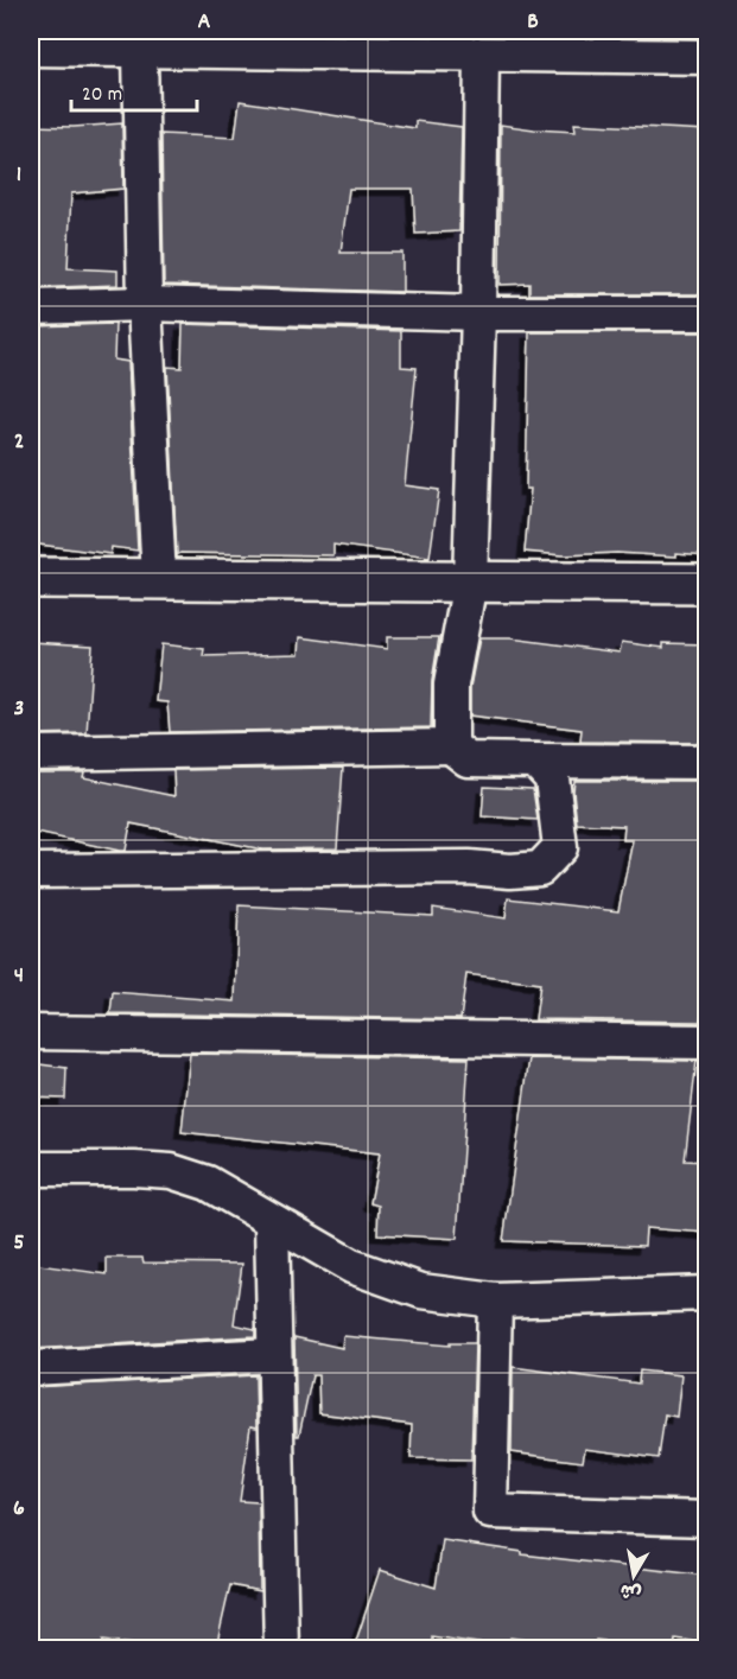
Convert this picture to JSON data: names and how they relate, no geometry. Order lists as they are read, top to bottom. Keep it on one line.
{"scale_bar":"20 m","north":"bottom","grid":{"columns":["A","B"],"rows":["1","2","3","4","5","6"]}}
